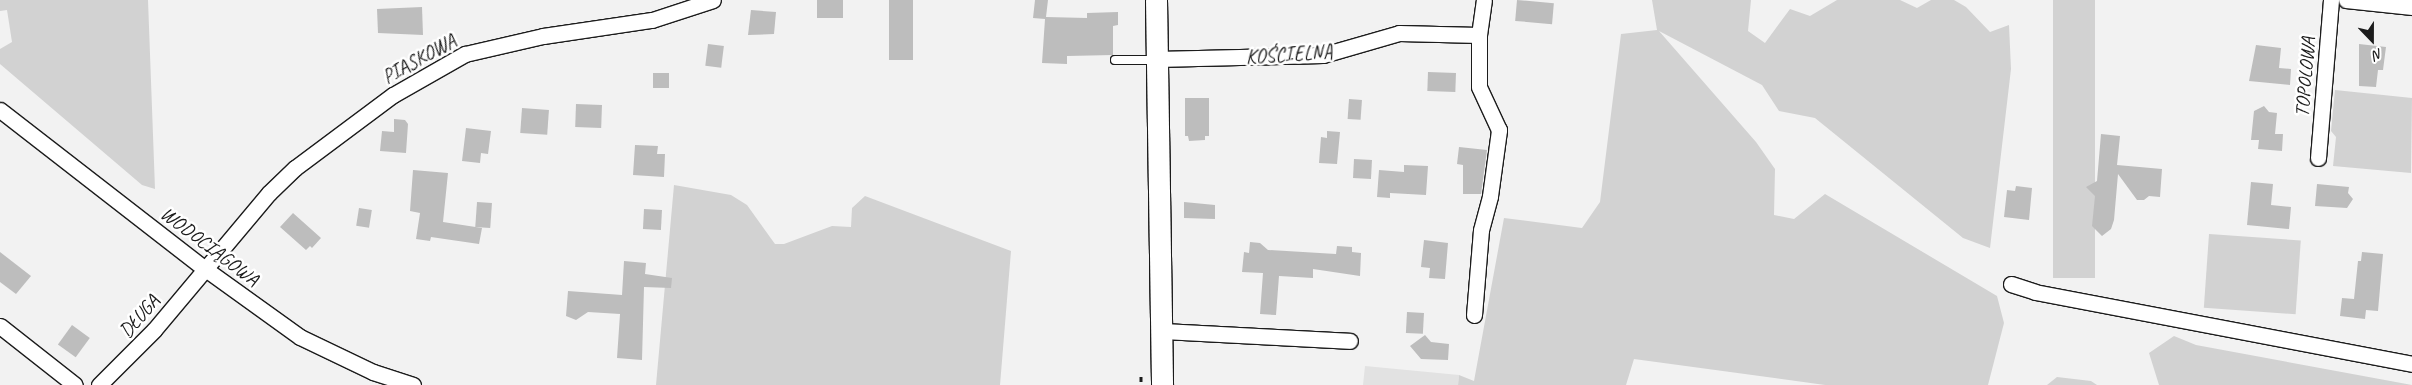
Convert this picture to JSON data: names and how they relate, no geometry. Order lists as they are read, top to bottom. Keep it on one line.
{"streets":{"street":["KOŚCIELNA","PIASKOWA","TOPOLOWA","WODOCIĄGOWA","DŁUGA"]},"crossings":[["PIASKOWA","WODOCIĄGOWA"],["PIASKOWA","DŁUGA"],["WODOCIĄGOWA","DŁUGA"]],"north":"bottom"}
